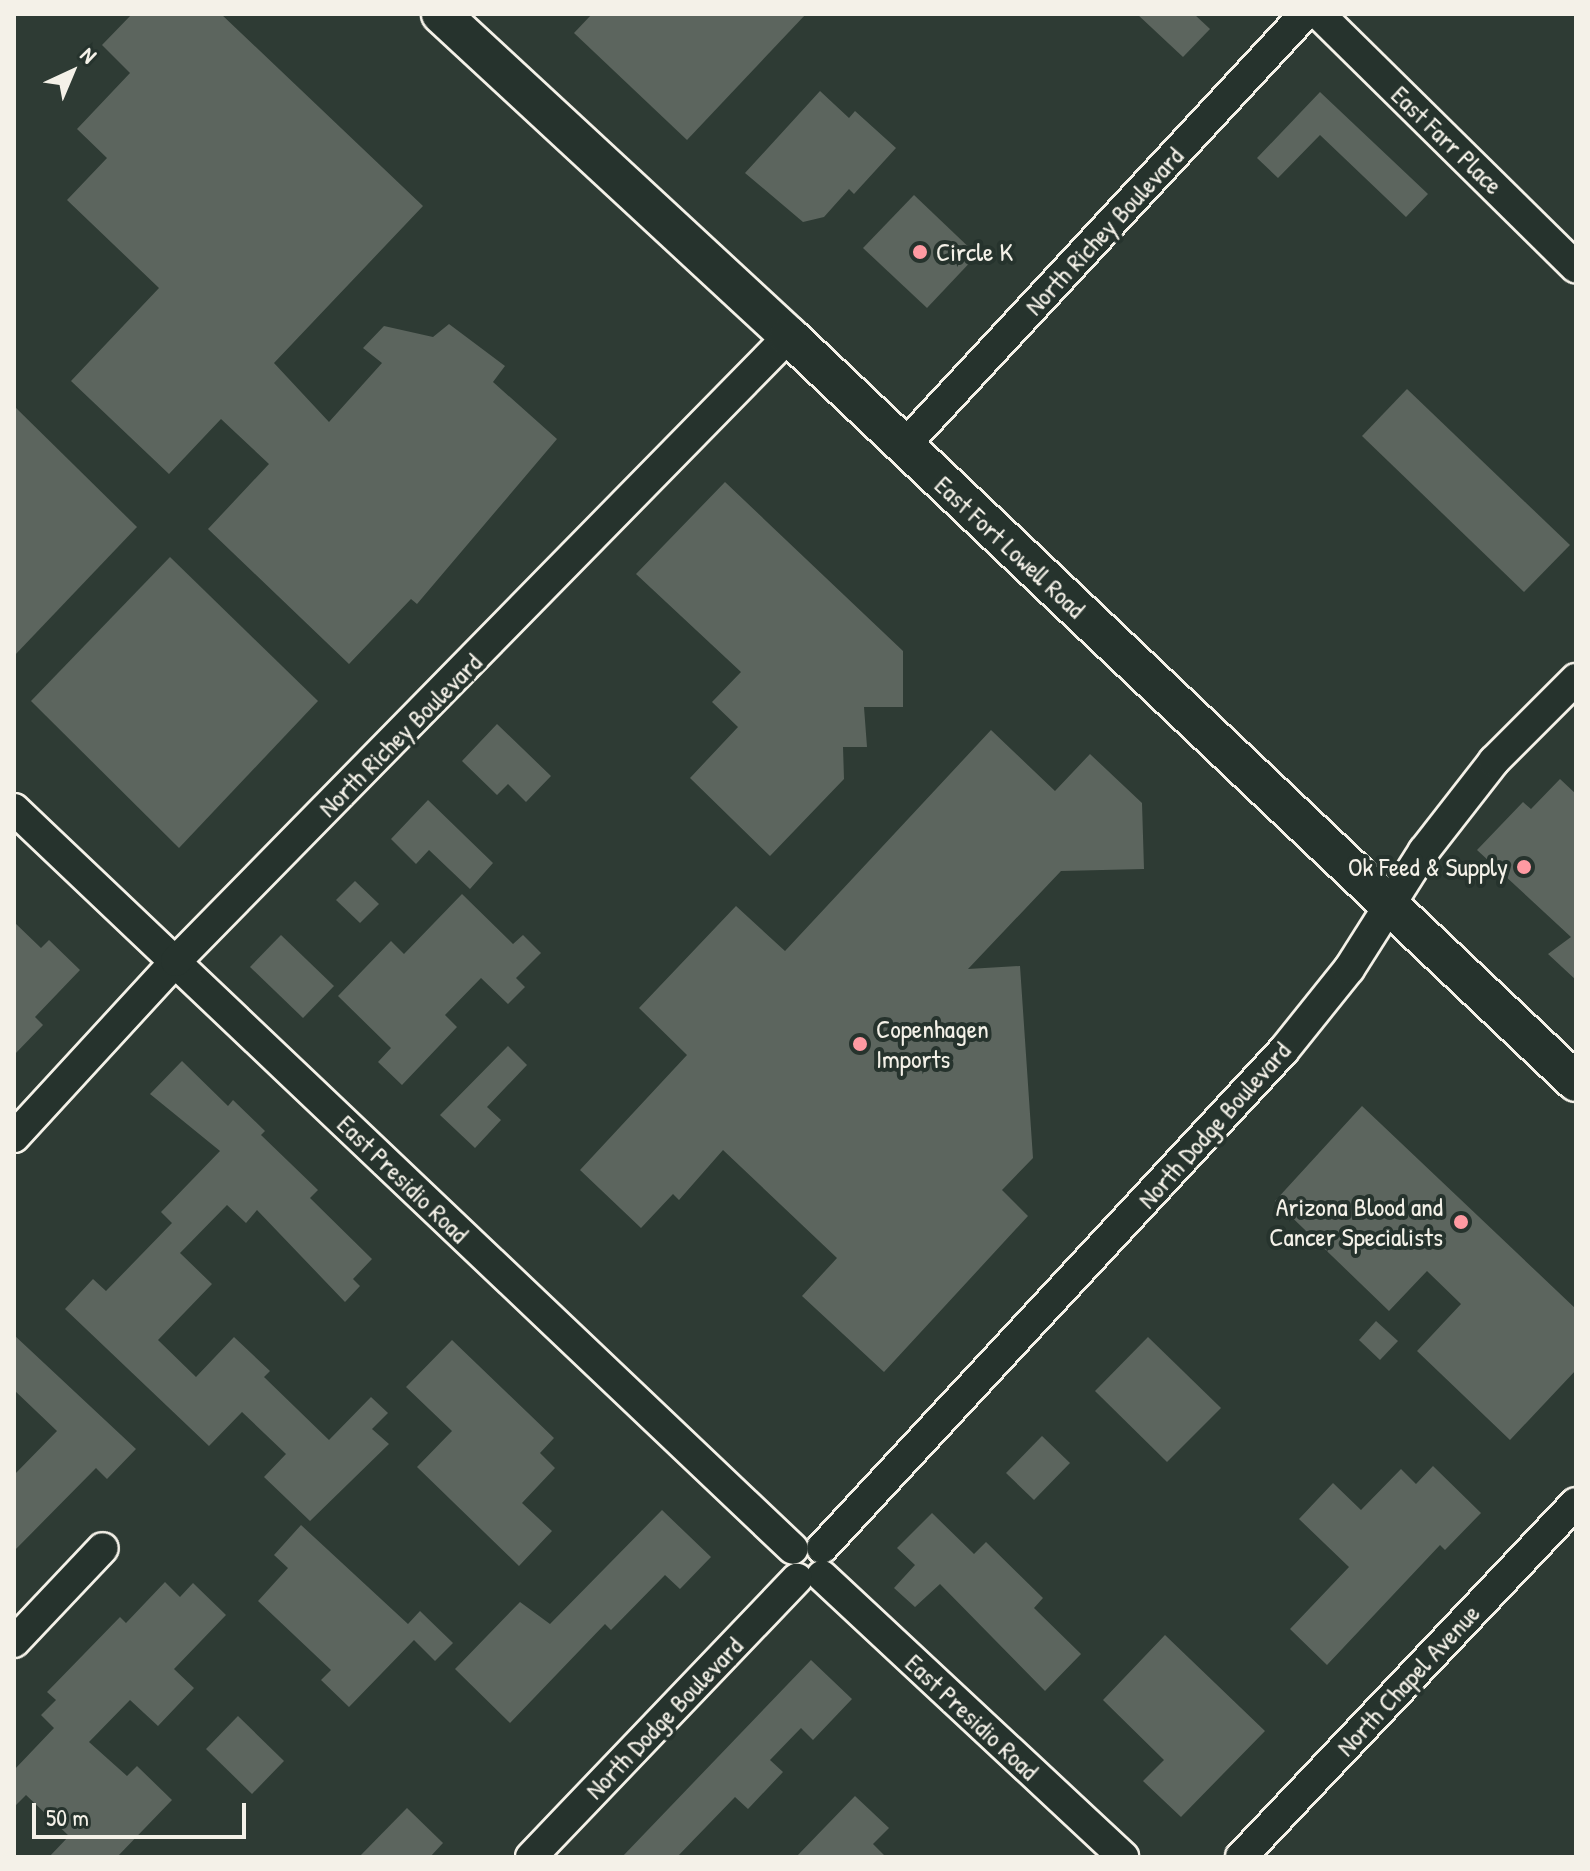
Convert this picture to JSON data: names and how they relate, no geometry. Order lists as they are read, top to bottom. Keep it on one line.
{"streets":{"main road":["East Fort Lowell Road"],"street":["East Farr Place","North Richey Boulevard","North Dodge Boulevard","East Presidio Road","North Chapel Avenue"]},"crossings":[["North Richey Boulevard","East Fort Lowell Road"],["North Richey Boulevard","East Presidio Road"],["East Fort Lowell Road","North Dodge Boulevard"],["North Dodge Boulevard","East Presidio Road"]],"places":["Circle K","Ok Feed & Supply","Copenhagen Imports","Arizona Blood and Cancer Specialists"],"scale_bar":"50 m","north":"top right"}
